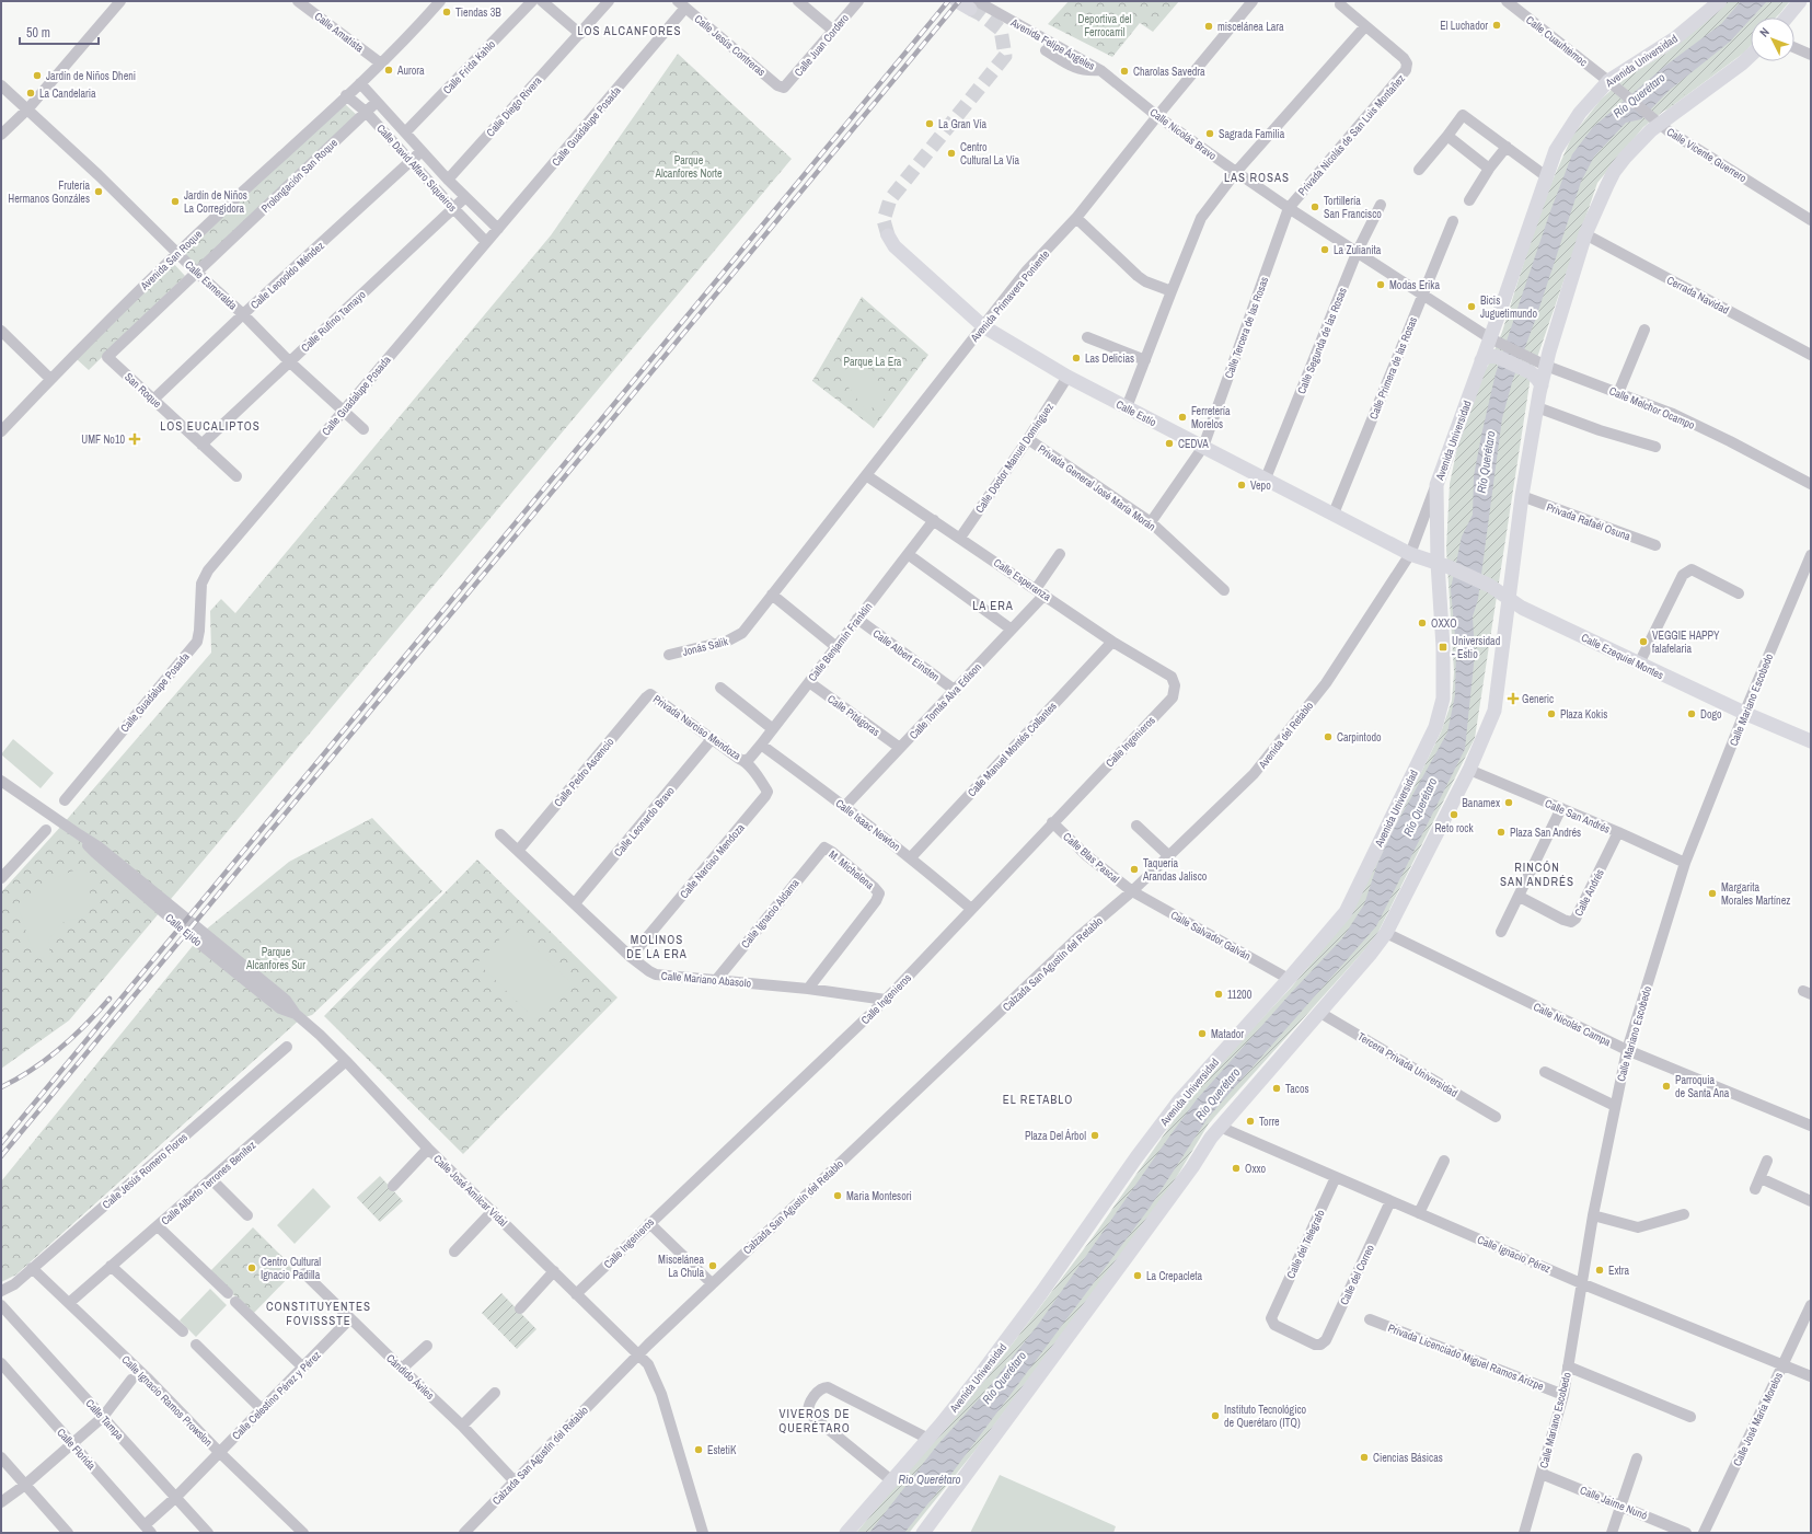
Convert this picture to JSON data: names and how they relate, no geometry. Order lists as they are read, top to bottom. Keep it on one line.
{"streets":{"main road":["Avenida Felipe Ángeles","Avenida Universidad","Calle Estío","Calle Ezequiel Montes"],"street":["Calle Amatista","Calle Cuauhtémoc","Calle Jesús Contreras","Calle Juan Cordero","Calle Frida Kahlo","Calle Diego Rivera","Calle Guadalupe Posada","Calle Nicolás Bravo","Privada Nicolás de San Luis Montañez","Calle Vicente Guerrero","Calle David Alfaro Siqueiros","Prolongación San Roque","Avenida San Roque","Calle Leopoldo Méndez","Calle Esmeralda","Cerrada Navidad","Avenida Primavera Poniente","Calle Rufino Tamayo","Calle Tercera de las Rosas","Calle Segunda de las Rosas","Calle Primera de las Rosas","San Roque","Calle Melchor Ocampo","Calle Doctor Manuel Domínguez","Privada General José María Morán","Privada Rafaél Osuna","Calle Esperanza","Calle Benjamín Franklin","Jonás Salik","Calle Albert Einsten","Calle Mariano Escobedo","Calle Tomás Alva Edison","Calle Pitágoras","Privada Narciso Mendoza","Avenida del Retablo","Calle Ingenieros","Calle Manuel Montés Collantes","Calle Pedro Ascencio","Calle San Andrés","Calle Leonardo Bravo","Calle Isaac Newton","Calle Blas Pascal","Calle Narciso Mendoza","M. Michelena","Calle Andrés","Calle Ignacio Aldama","Calle Ejido","Calle Salvador Galván","Calzada San Agustín del Retablo","Calle Mariano Abasolo","Calle Nicolás Campa","Tercera Privada Universidad","Calle Jesús Romero Flores","Calle Alberto Terrones Benítez","Calle José Amilcar Vidal","Calle del Telegrafo","Calle Ignacio Pérez","Calle del Correo","Privada Licenciado Miguel Ramos Arizpe","Cándido Áviles","Calle Celestino Pérez y Pérez","Calle Ignacio Ramos Prowslon","Calle Tampa","Calle José María Morelos","Calle Florida","Calle Jaime Nunó"]},"crossings":[["Calle Amatista","Avenida San Roque"],["Calle Cuauhtémoc","Avenida Universidad"],["Calle Cuauhtémoc","Calle Vicente Guerrero"],["Avenida Felipe Ángeles","Calle Nicolás Bravo"],["Calle Jesús Contreras","Calle Juan Cordero"],["Calle Jesús Contreras","Calle Guadalupe Posada"],["Avenida Universidad","Calle Nicolás Bravo"],["Avenida Universidad","Calle Vicente Guerrero"],["Avenida Universidad","Calle Ezequiel Montes"],["Avenida Universidad","Avenida del Retablo"],["Avenida Universidad","Calle Salvador Galván"],["Calle Frida Kahlo","Calle David Alfaro Siqueiros"],["Calle Diego Rivera","Calle David Alfaro Siqueiros"],["Calle Guadalupe Posada","Calle David Alfaro Siqueiros"],["Calle Guadalupe Posada","Calle Esmeralda"],["Calle Nicolás Bravo","Privada Nicolás de San Luis Montañez"],["Calle Nicolás Bravo","Avenida Primavera Poniente"],["Calle Nicolás Bravo","Calle Tercera de las Rosas"],["Calle Nicolás Bravo","Calle Segunda de las Rosas"],["Calle Nicolás Bravo","Calle Primera de las Rosas"],["Privada Nicolás de San Luis Montañez","Calle Tercera de las Rosas"],["Calle David Alfaro Siqueiros","Prolongación San Roque"],["Calle David Alfaro Siqueiros","Avenida San Roque"],["Calle David Alfaro Siqueiros","Calle Leopoldo Méndez"],["Calle David Alfaro Siqueiros","Calle Rufino Tamayo"],["Prolongación San Roque","Calle Esmeralda"],["Prolongación San Roque","San Roque"],["Avenida San Roque","Calle Esmeralda"],["Calle Leopoldo Méndez","Calle Esmeralda"],["Calle Leopoldo Méndez","San Roque"],["Calle Esmeralda","Calle Rufino Tamayo"],["Avenida Primavera Poniente","Calle Estío"],["Avenida Primavera Poniente","Calle Esperanza"],["Avenida Primavera Poniente","Jonás Salik"],["Calle Rufino Tamayo","San Roque"],["Calle Tercera de las Rosas","Calle Estío"],["Calle Tercera de las Rosas","Privada General José María Morán"],["Calle Segunda de las Rosas","Calle Estío"],["Calle Primera de las Rosas","Calle Estío"],["Calle Estío","Calle Doctor Manuel Domínguez"],["Calle Estío","Avenida del Retablo"],["Calle Doctor Manuel Domínguez","Privada General José María Morán"],["Calle Doctor Manuel Domínguez","Calle Esperanza"],["Calle Esperanza","Calle Benjamín Franklin"],["Calle Esperanza","Calle Tomás Alva Edison"],["Calle Esperanza","Calle Ingenieros"],["Calle Esperanza","Calle Manuel Montés Collantes"],["Calle Benjamín Franklin","Calle Albert Einsten"],["Calle Benjamín Franklin","Calle Pitágoras"],["Calle Benjamín Franklin","Privada Narciso Mendoza"],["Calle Benjamín Franklin","Calle Isaac Newton"],["Calle Benjamín Franklin","Calle Narciso Mendoza"],["Calle Albert Einsten","Calle Tomás Alva Edison"],["Calle Ezequiel Montes","Calle Mariano Escobedo"],["Calle Mariano Escobedo","Calle San Andrés"],["Calle Mariano Escobedo","Calle Nicolás Campa"],["Calle Mariano Escobedo","Calle Ignacio Pérez"],["Calle Mariano Escobedo","Privada Licenciado Miguel Ramos Arizpe"],["Calle Mariano Escobedo","Calle Jaime Nunó"],["Calle Tomás Alva Edison","Calle Pitágoras"],["Calle Tomás Alva Edison","Calle Isaac Newton"],["Privada Narciso Mendoza","Calle Pedro Ascencio"],["Privada Narciso Mendoza","Calle Leonardo Bravo"],["Privada Narciso Mendoza","Calle Narciso Mendoza"],["Avenida del Retablo","Calle Blas Pascal"],["Avenida del Retablo","Calle Salvador Galván"],["Avenida del Retablo","Calzada San Agustín del Retablo"],["Calle Ingenieros","Calle Isaac Newton"],["Calle Ingenieros","Calle Blas Pascal"],["Calle Ingenieros","Calle Mariano Abasolo"],["Calle Ingenieros","Calle José Amilcar Vidal"],["Calle Manuel Montés Collantes","Calle Isaac Newton"],["Calle Pedro Ascencio","Calle Mariano Abasolo"],["Calle San Andrés","Calle Andrés"],["Calle Leonardo Bravo","Calle Mariano Abasolo"],["Calle Blas Pascal","Calle Salvador Galván"],["Calle Blas Pascal","Calzada San Agustín del Retablo"],["Calle Narciso Mendoza","Calle Mariano Abasolo"],["M. Michelena","Calle Ignacio Aldama"],["M. Michelena","Calle Mariano Abasolo"],["Calle Ignacio Aldama","Calle Mariano Abasolo"],["Calle Ejido","Calle José Amilcar Vidal"],["Calle Salvador Galván","Calzada San Agustín del Retablo"],["Calzada San Agustín del Retablo","Calle José Amilcar Vidal"],["Calzada San Agustín del Retablo","Cándido Áviles"],["Calle Jesús Romero Flores","Calle Ignacio Ramos Prowslon"],["Calle Alberto Terrones Benítez","Calle José Amilcar Vidal"],["Calle Alberto Terrones Benítez","Calle Ignacio Ramos Prowslon"],["Calle del Telegrafo","Calle Ignacio Pérez"],["Calle del Telegrafo","Calle del Correo"],["Calle Ignacio Pérez","Calle del Correo"],["Calle Ignacio Pérez","Calle José María Morelos"],["Cándido Áviles","Calle Celestino Pérez y Pérez"],["Calle Celestino Pérez y Pérez","Calle Ignacio Ramos Prowslon"],["Calle Celestino Pérez y Pérez","Calle Tampa"],["Calle Celestino Pérez y Pérez","Calle Florida"]],"districts":["LOS ALCANFORES","LAS ROSAS","LOS EUCALIPTOS","LA ERA","RINCÓN SAN ANDRÉS","MOLINOS DE LA ERA","EL RETABLO","CONSTITUYENTES FOVISSSTE","VIVEROS DE QUERÉTARO"],"water":["Río Querétaro","Rio Querétaro"],"parks":["Deportiva del Ferrocarril","Parque Alcanfores Norte","Parque La Era","Parque Alcanfores Sur"],"places":{"other":["Tiendas 3B","El Luchador","miscelánea Lara","Aurora","Charolas Savedra","Jardín de Niños Dheni","La Candelaria","La Gran Vía","Sagrada Familia","Centro Cultural La Vía","Frutería Hermanos Gonzáles","Jardín de Niños La Corregidora","Tortillería San Francisco","La Zulianita","Modas Erika","Bicis Juguetimundo","Las Delicias","Ferretería Morelos","CEDVA","Vepo","OXXO","VEGGIE HAPPY falafelaria","Plaza Kokis","Dogo","Carpintodo","Banamex","Reto rock","Plaza San Andrés","Taquería Arandas Jalisco","Margarita Morales Martínez","11200","Matador","Parroquia de Santa Ana","Tacos","Torre","Plaza Del Árbol","Oxxo","Maria Montesori","Miscelánea La Chula","Centro Cultural Ignacio Padilla","Extra","La Crepacleta","Instituto Tecnológico de Querétaro (ITQ)","EstetiK","Ciencias Básicas"],"health":["UMF No10","Generic"],"transit":["Universidad - Estio"]},"scale_bar":"50 m","north":"top left"}
